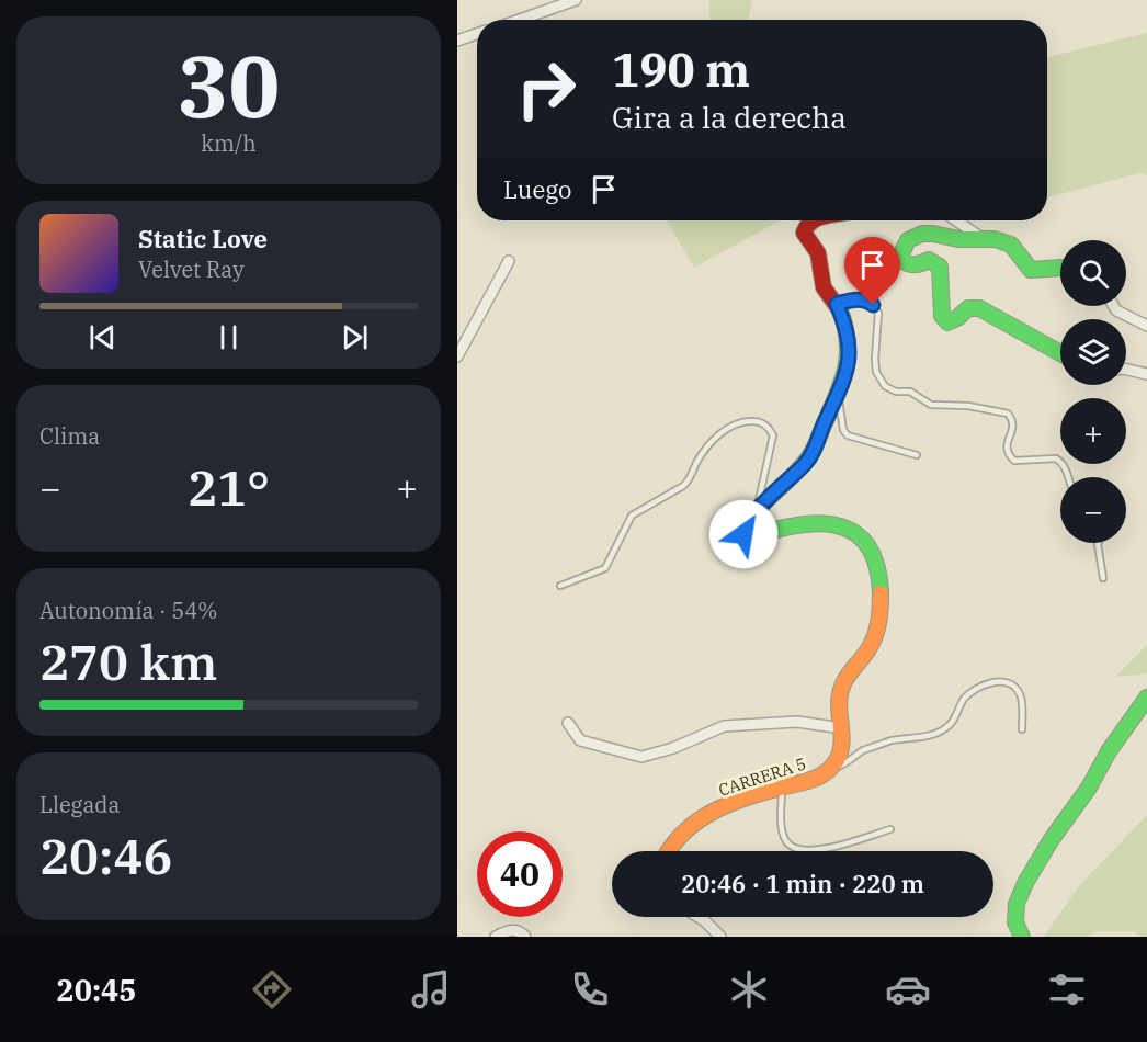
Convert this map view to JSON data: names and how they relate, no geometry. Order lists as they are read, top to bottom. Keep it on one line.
{"streets":{"street":["CARRERA 5"]},"page":{"tile":[["30","km/h"],"Clima",["Autonomía · 54%","270 km"],["Llegada","20:46"]],"turn":["190 m","Gira a la derecha"],"then":"Luego","song":["Static Love","Velvet Ray"],"map_buttons":["+","−"],"heat":["−","21°","+"],"limit":"40","trip":"20:46 · 1 min · 220 m","tabs":"20:45"}}
